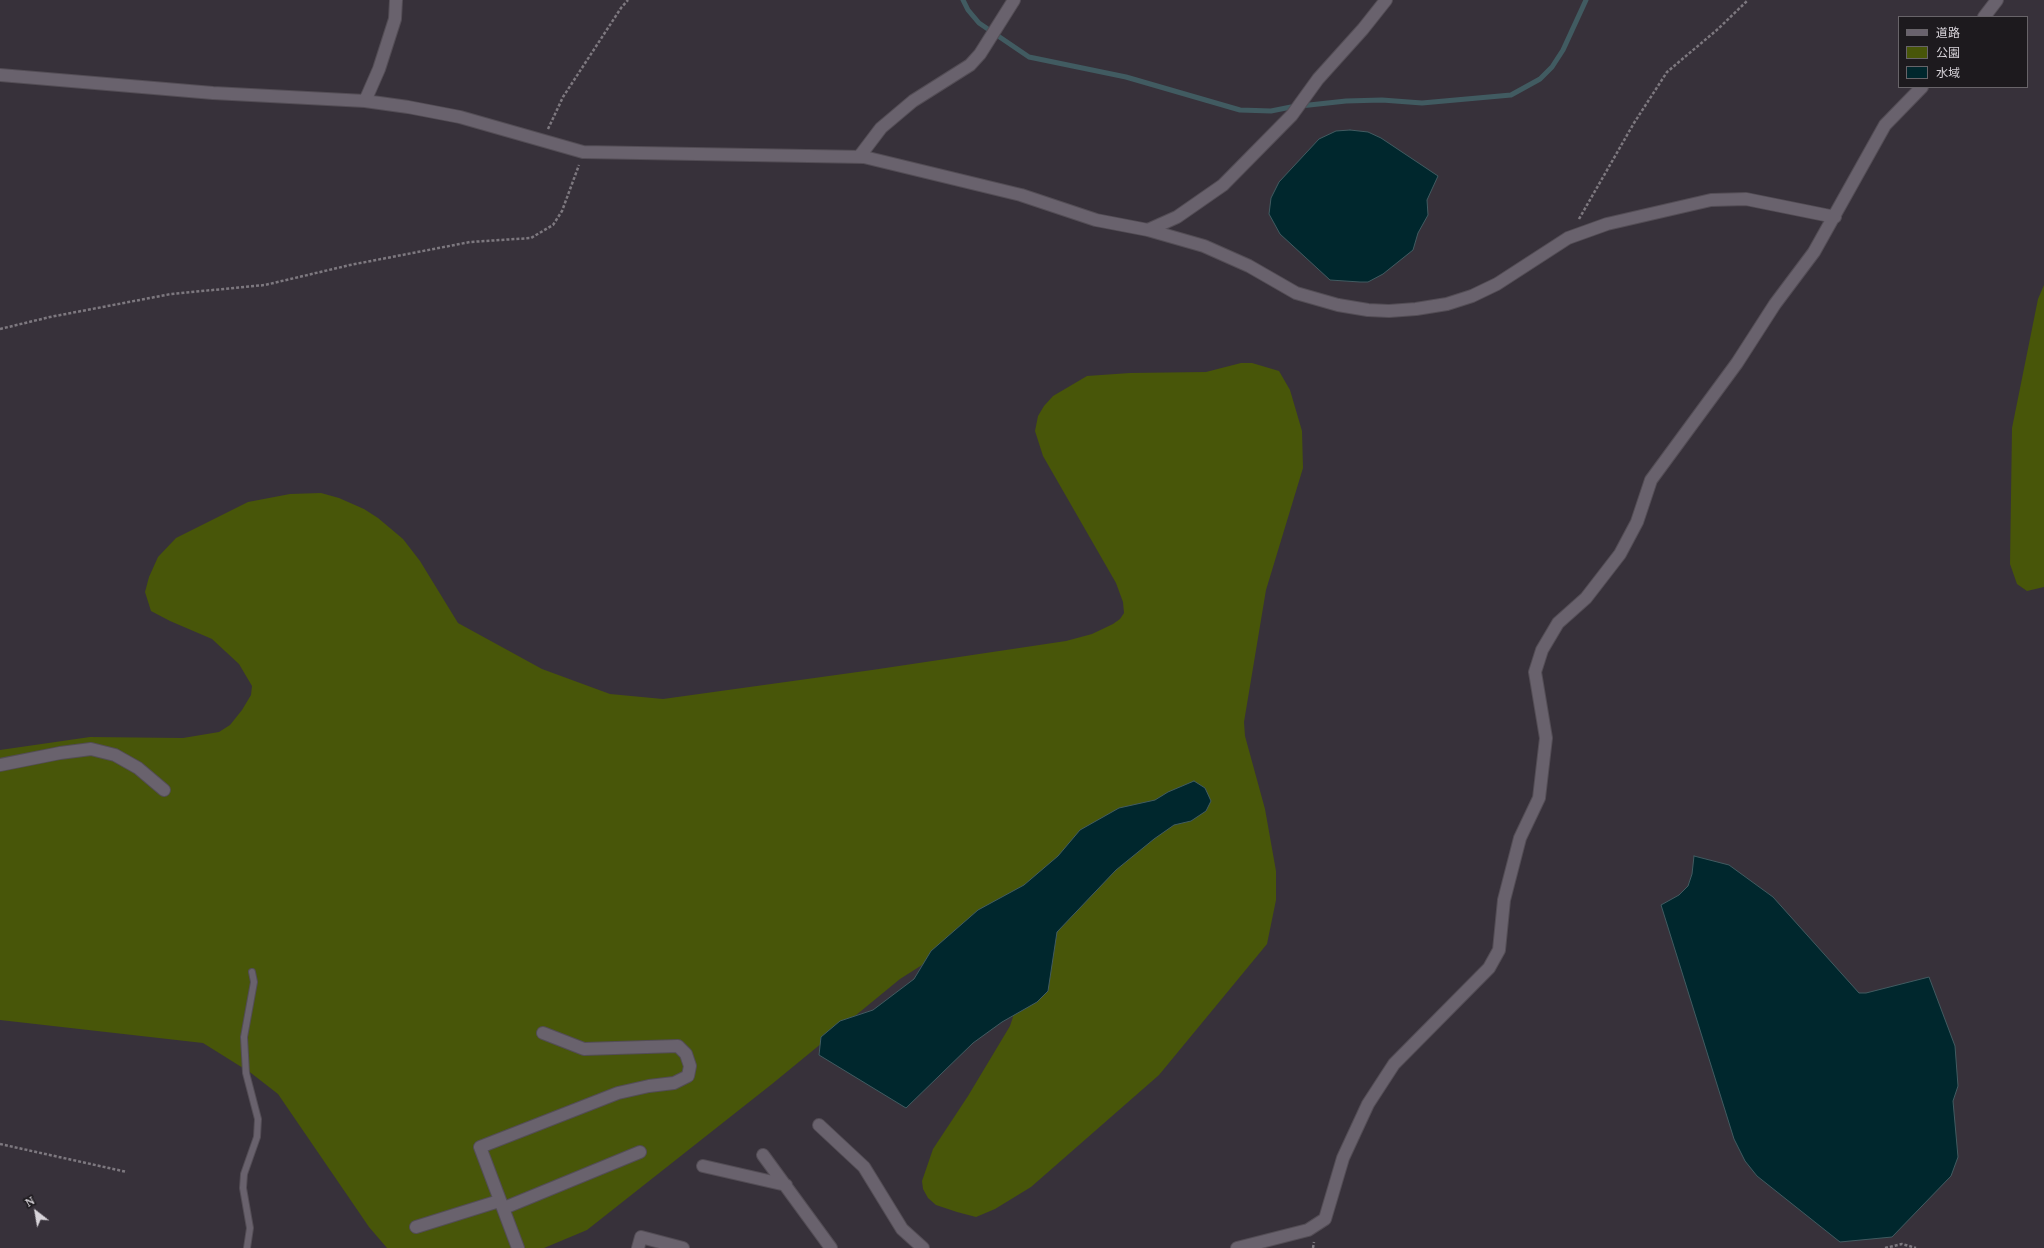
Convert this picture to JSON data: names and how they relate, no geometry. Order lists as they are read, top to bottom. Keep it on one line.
{"legend":["道路","公園","水域"],"north":"top left"}
